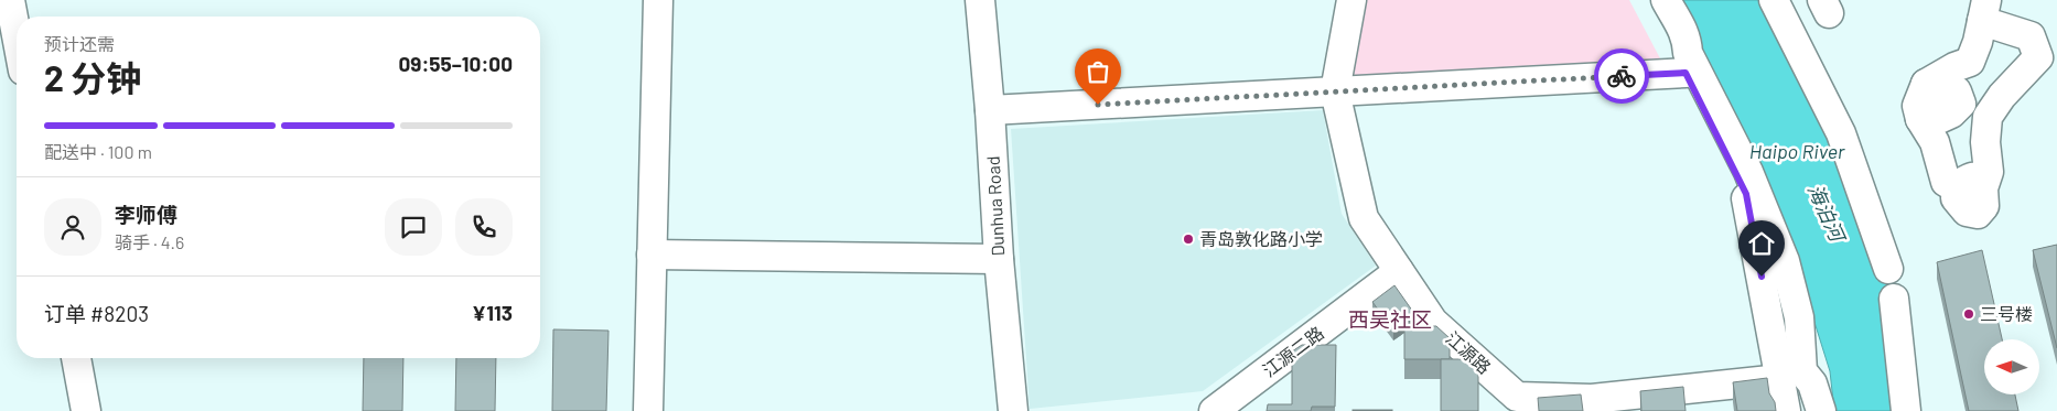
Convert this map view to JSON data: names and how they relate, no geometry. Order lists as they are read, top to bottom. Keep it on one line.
{"streets":{"street":["Dunhua Road","江源二路","江源路"]},"crossings":[["江源二路","江源路"]],"districts":["西吴社区"],"water":["Haipo River","海泊河"],"places":["青岛敦化路小学","三号楼"],"north":"left","page":{"heading":["2 分钟","预计还需","09:55–10:00"],"panel":["李师傅","骑手 · 4.6","订单 #8203","¥113"],"bar":"配送中 · 100 m"}}
